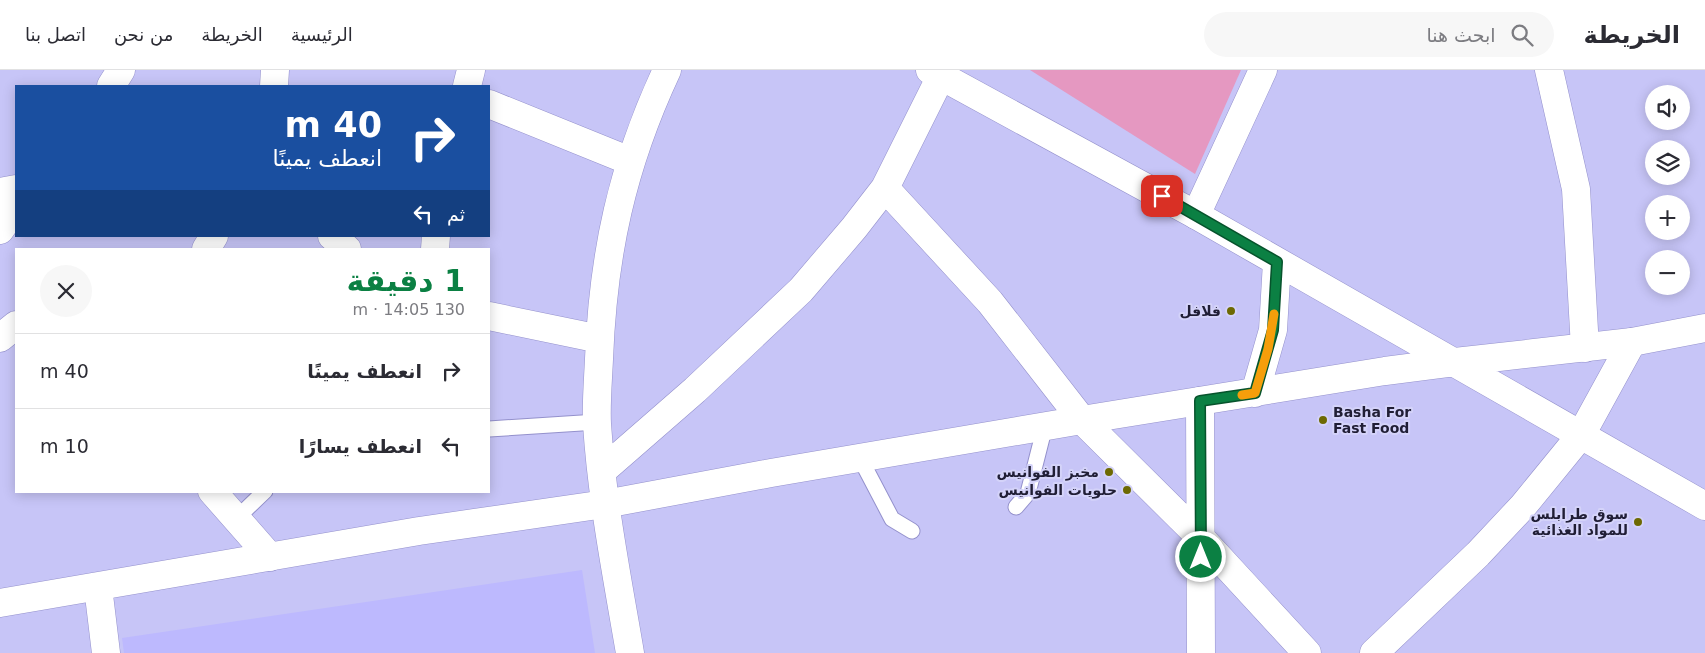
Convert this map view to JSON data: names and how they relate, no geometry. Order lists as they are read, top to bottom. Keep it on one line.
{"places":["فلافل","Basha For Fast Food","مخبز الفوانيس","حلويات الفوانيس","سوق طرابلس للمواد الغذائية"],"page":{"header":"الخريطة","search":"ابحث هنا","nav":["الرئيسية","الخريطة","من نحن","اتصل بنا"],"map_buttons":["+","−"],"turn":["40 m","انعطف يمينًا"],"then":"ثم","heading":["1 دقيقة","130 m · 14:05"],"list":[{"name":"انعطف يمينًا","value":"40 m"},{"name":"انعطف يسارًا","value":"10 m"}]}}
